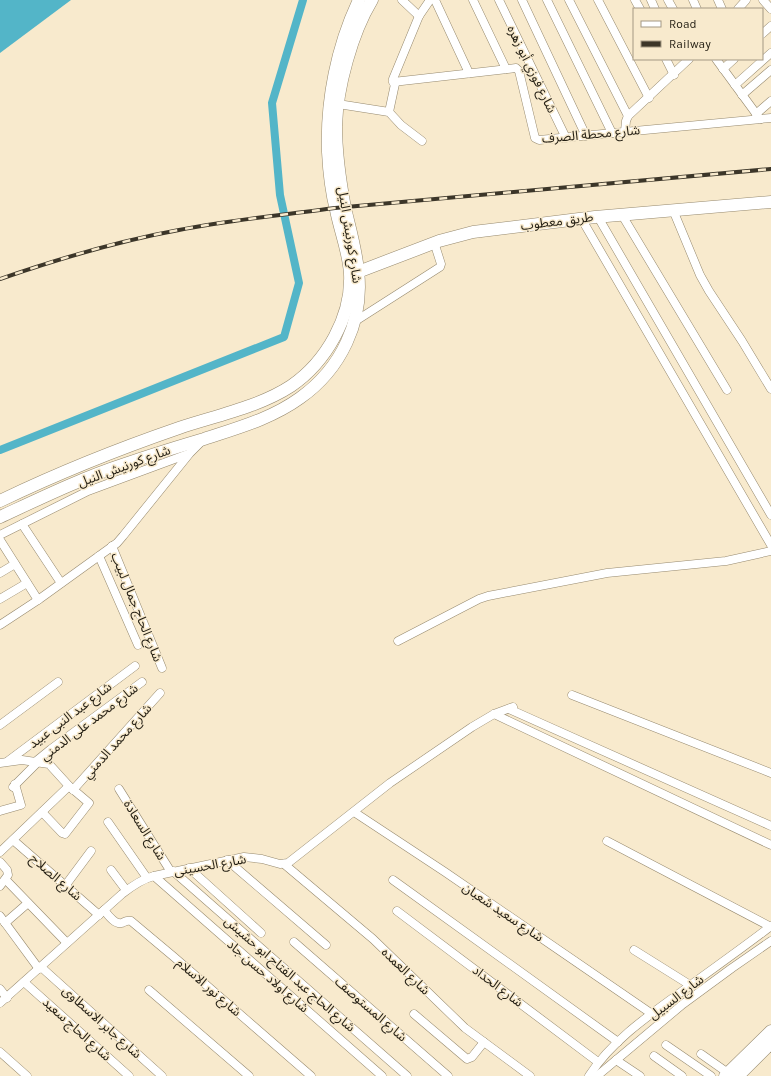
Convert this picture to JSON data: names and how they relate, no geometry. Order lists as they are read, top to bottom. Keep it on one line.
{"streets":{"main road":["طريق معطوب","شارع كورنيش النيل"],"street":["شارع فوزي أبو زهره","شارع محطة الصرف","شارع الحاج جمال لبيب","شارع عبد النبى عبيد","شارع محمد على الدمني","شارع محمد الدمني","شارع السعادة","شارع الحسينى","شارع الصلاح","شارع سعيد شعبان","شارع العمده","شارع الحاج عبد الفتاح ابو حشيش","شارع اولاد حسن جاد","شارع الحداد","شارع نور الاسلام","شارع السبيل","شارع المستوصف","شارع جابر الاسطاوى","شارع الحاج سعيد"]},"crossings":[["شارع فوزي أبو زهره","شارع محطة الصرف"],["طريق معطوب","شارع كورنيش النيل"],["شارع محمد الدمني","شارع الصلاح"],["شارع السعادة","شارع الحسينى"],["شارع السعادة","شارع الحاج عبد الفتاح ابو حشيش"],["شارع الحسينى","شارع الصلاح"],["شارع الحسينى","شارع العمده"],["شارع الحسينى","شارع الحاج عبد الفتاح ابو حشيش"],["شارع الحسينى","شارع اولاد حسن جاد"],["شارع الحسينى","شارع نور الاسلام"],["شارع الحسينى","شارع جابر الاسطاوى"],["شارع الحسينى","شارع الحاج سعيد"],["شارع الصلاح","شارع نور الاسلام"],["شارع سعيد شعبان","شارع السبيل"],["شارع الحداد","شارع السبيل"]],"legend":["Road","Railway"]}
